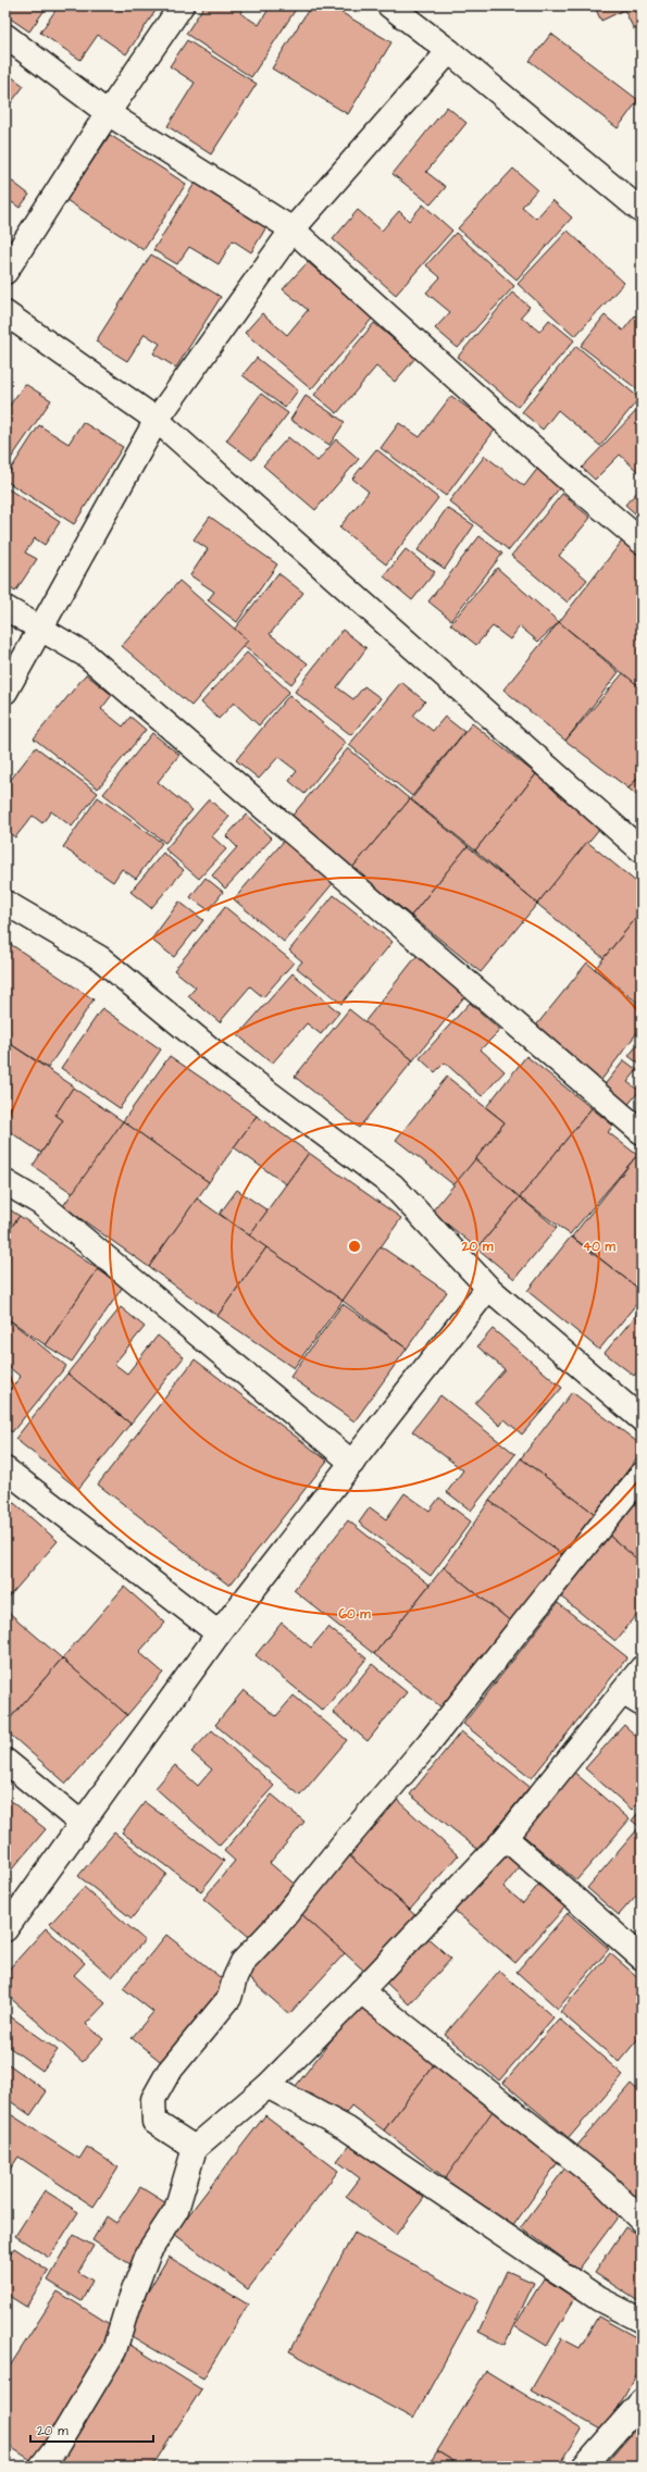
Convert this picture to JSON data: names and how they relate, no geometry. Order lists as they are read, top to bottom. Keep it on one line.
{"scale_bar":"20 m","rings":["20 m","40 m","60 m"]}
